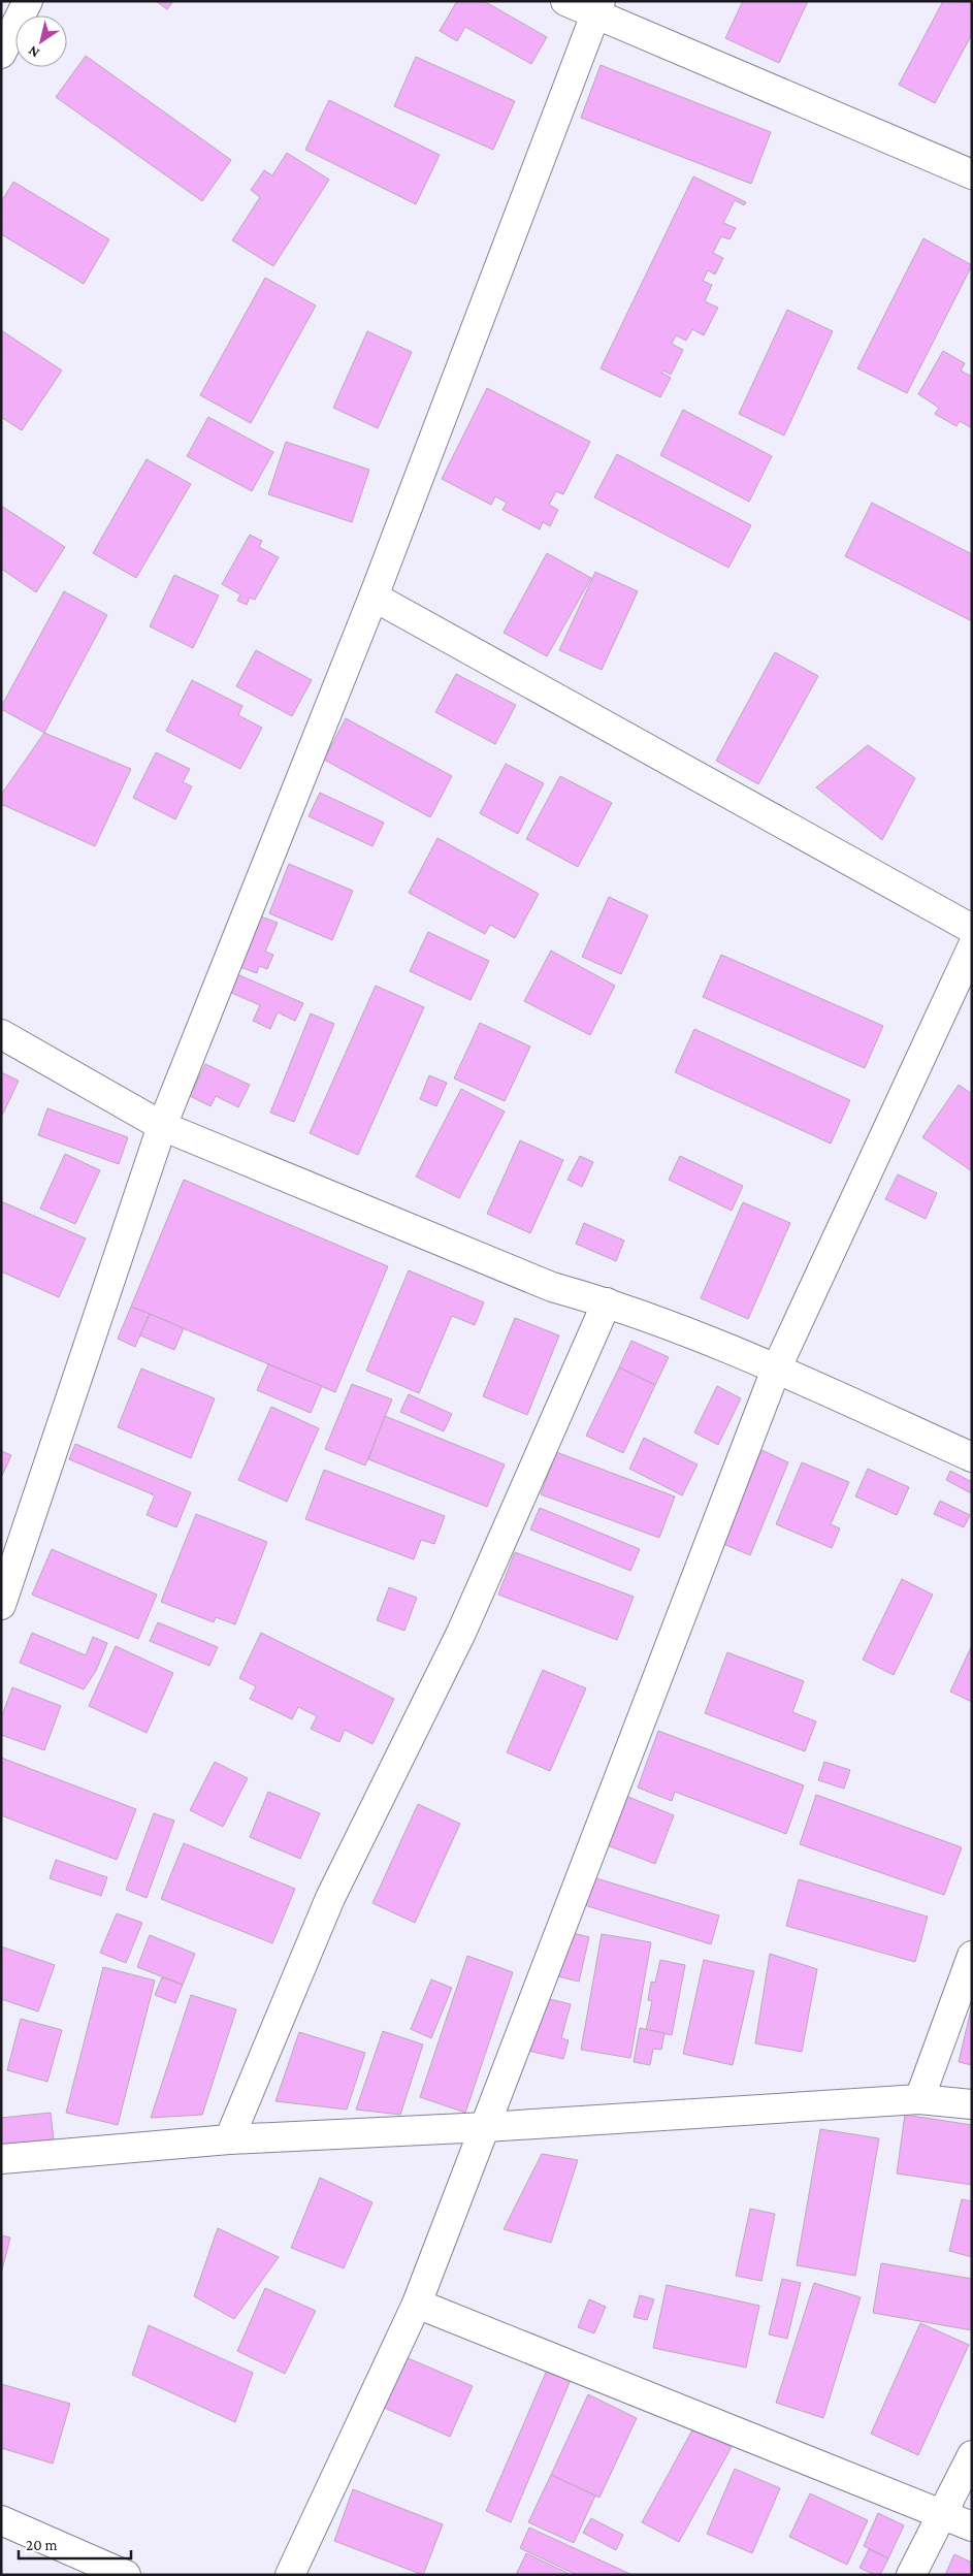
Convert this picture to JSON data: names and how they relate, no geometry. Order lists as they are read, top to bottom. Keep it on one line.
{"scale_bar":"20 m","north":"bottom left"}
